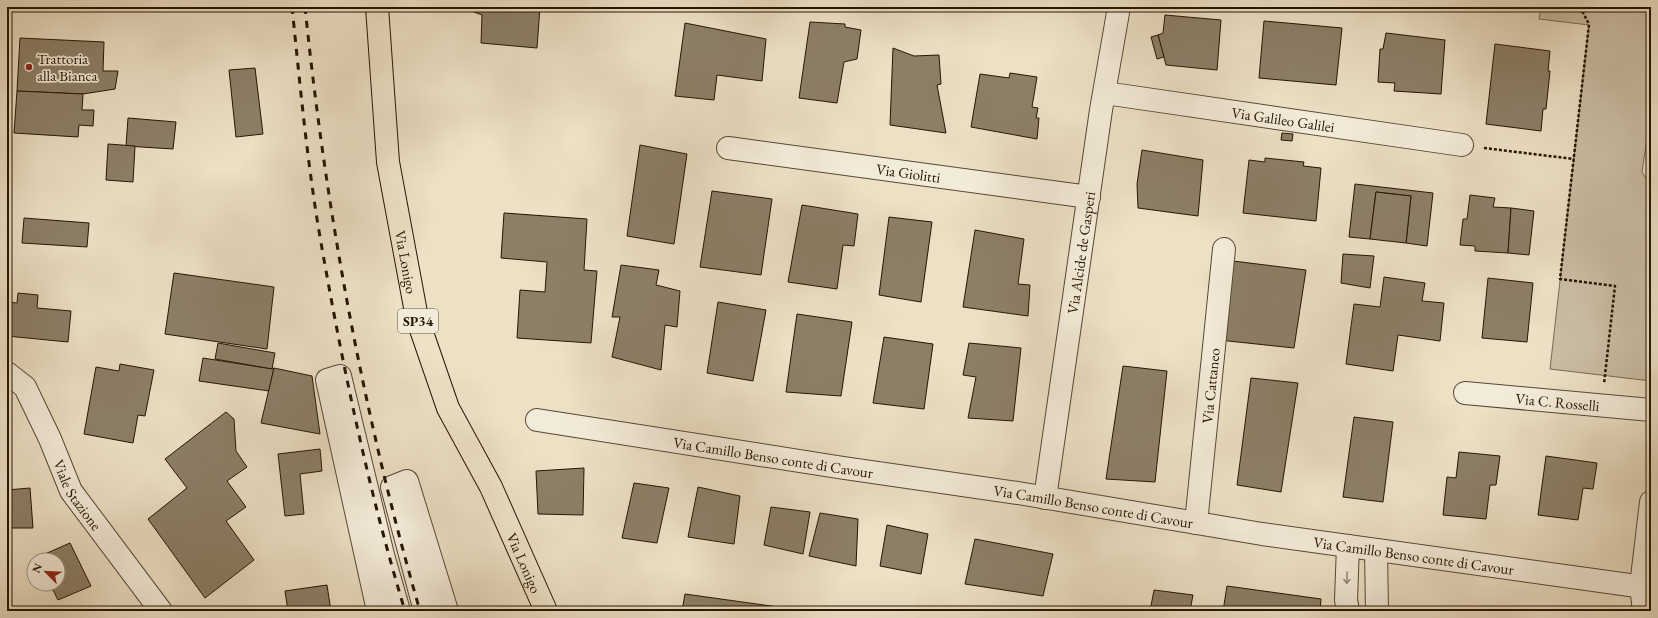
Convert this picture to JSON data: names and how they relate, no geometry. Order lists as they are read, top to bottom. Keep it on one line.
{"streets":{"main road":["Via Lonigo","SP34"],"street":["Via Galileo Galilei","Via Giolitti","Via Alcide de Gasperi","Via Cattaneo","Via C. Rosselli","Via Camillo Benso conte di Cavour","Viale Stazione"]},"crossings":[["Via Galileo Galilei","Via Alcide de Gasperi"],["Via Giolitti","Via Alcide de Gasperi"],["Via Alcide de Gasperi","Via Camillo Benso conte di Cavour"],["Via Cattaneo","Via Camillo Benso conte di Cavour"]],"places":["Trattoria alla Bianca"],"north":"top left"}
